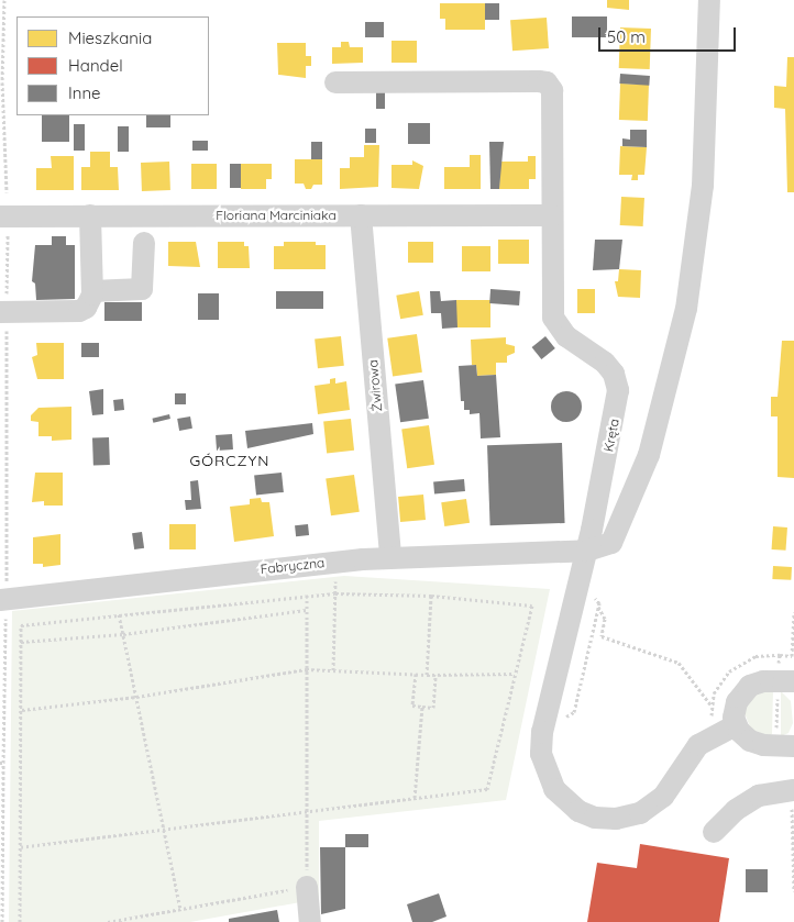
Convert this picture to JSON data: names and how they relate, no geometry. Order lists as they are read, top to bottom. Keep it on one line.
{"streets":{"street":["Floriana Marciniaka","Żwirowa","Kręta","Fabryczna"]},"crossings":[["Floriana Marciniaka","Żwirowa"],["Floriana Marciniaka","Kręta"],["Żwirowa","Fabryczna"],["Kręta","Fabryczna"]],"districts":["GÓRCZYN"],"legend":["Mieszkania","Handel","Inne"],"scale_bar":"50 m"}
